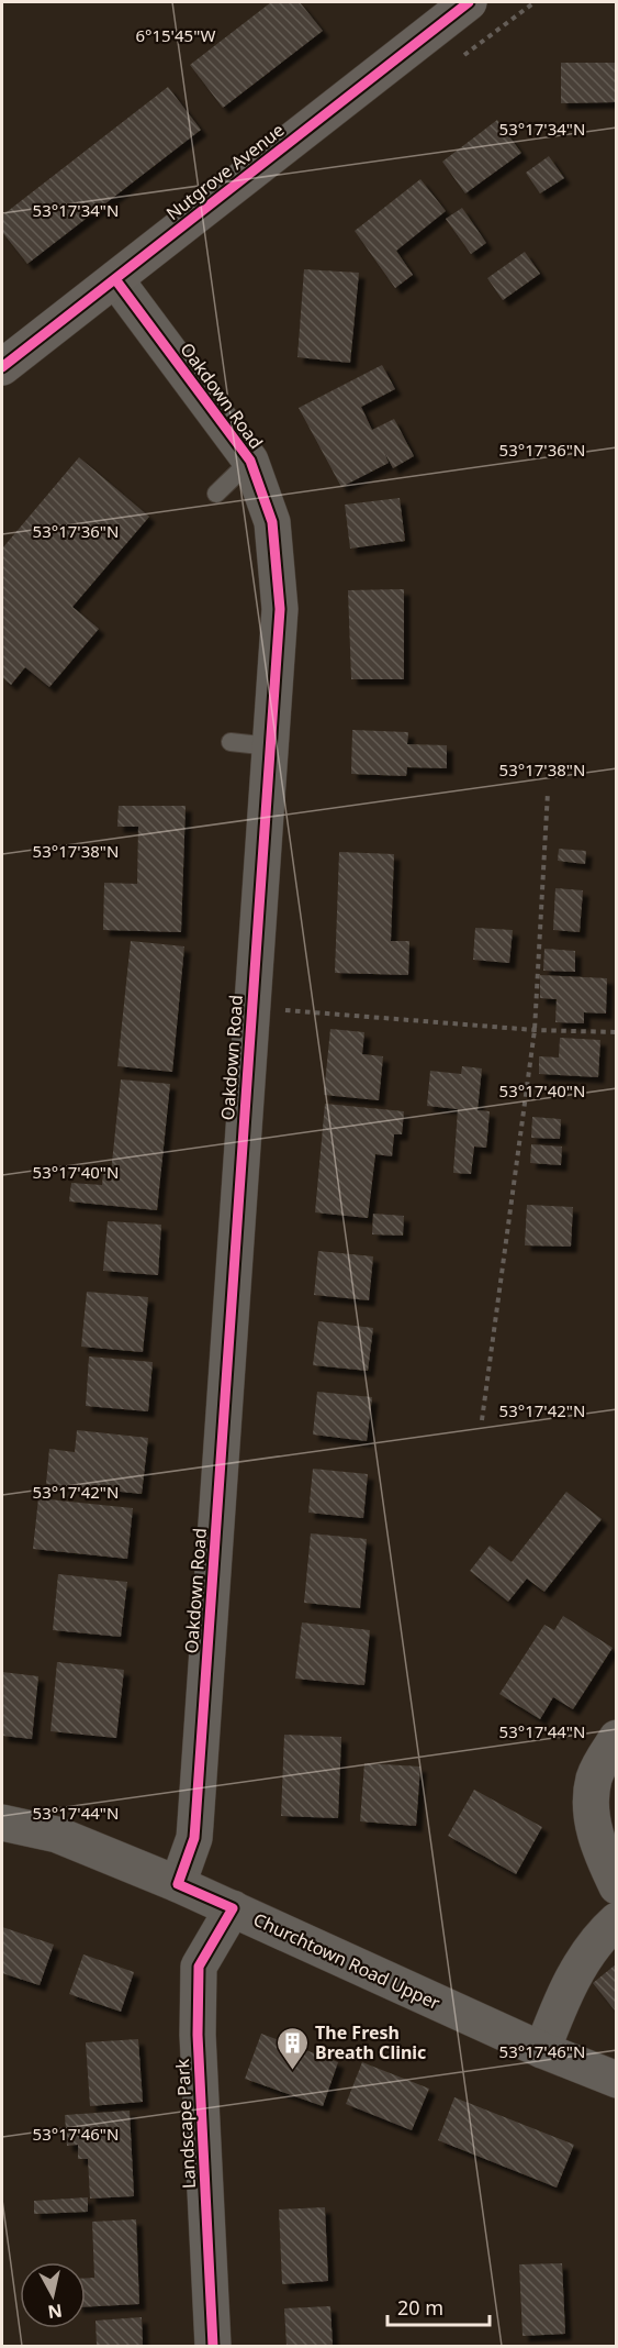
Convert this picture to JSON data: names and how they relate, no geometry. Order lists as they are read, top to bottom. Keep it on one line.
{"streets":{"main road":["Nutgrove Avenue"],"street":["Oakdown Road","Churchtown Road Upper","Landscape Park"]},"crossings":[["Nutgrove Avenue","Oakdown Road"],["Oakdown Road","Churchtown Road Upper"],["Churchtown Road Upper","Landscape Park"]],"places":{"building":["The Fresh Breath Clinic"]},"scale_bar":"20 m","north":"bottom","coordinates":["6°15'45\"W","53°17'34\"N","53°17'36\"N","53°17'38\"N","53°17'40\"N","53°17'42\"N","53°17'44\"N","53°17'46\"N"]}
